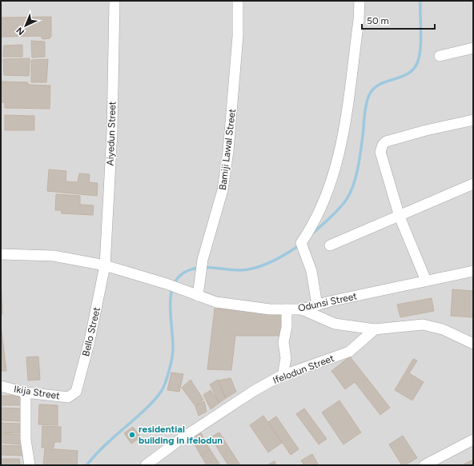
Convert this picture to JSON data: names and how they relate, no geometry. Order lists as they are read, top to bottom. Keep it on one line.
{"streets":{"street":["Aiyedun Street","Bamiji Lawal Street","Odunsi Street","Bello Street","Ifelodun Street","Ikija Street"]},"crossings":[["Aiyedun Street","Odunsi Street"],["Aiyedun Street","Bello Street"],["Bamiji Lawal Street","Odunsi Street"],["Odunsi Street","Bello Street"],["Bello Street","Ikija Street"]],"places":["residential building in ifelodun"],"scale_bar":"50 m","north":"bottom left"}
